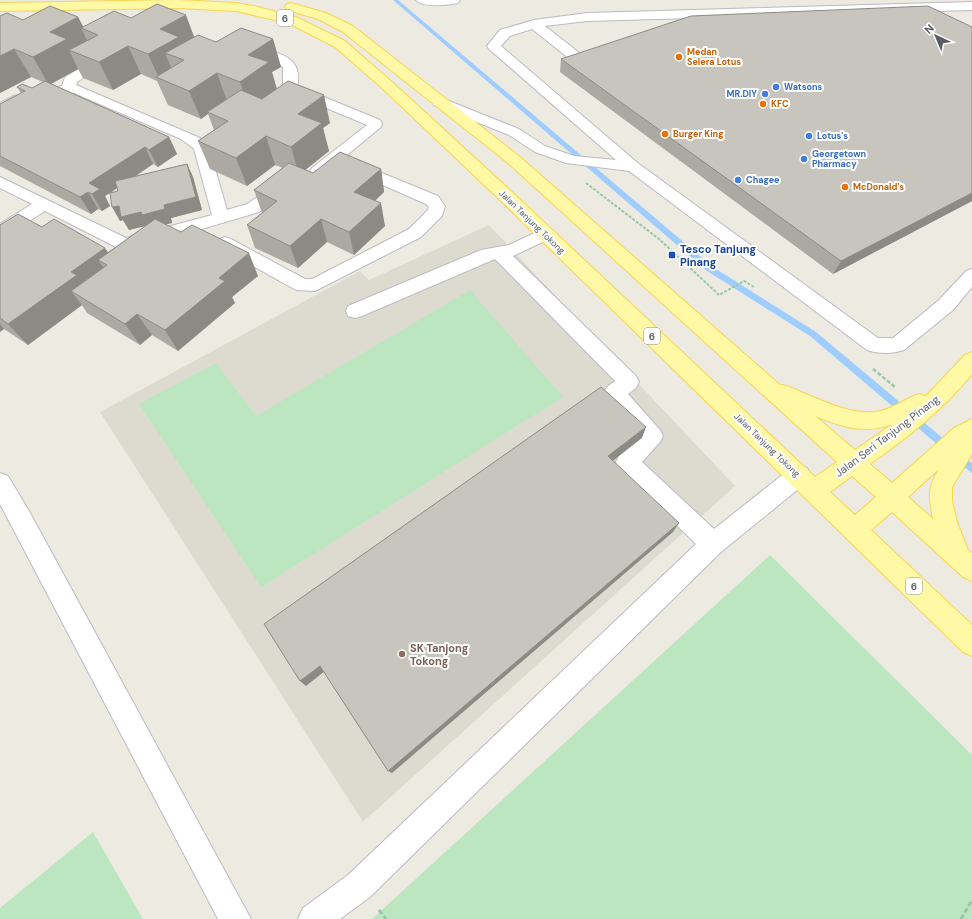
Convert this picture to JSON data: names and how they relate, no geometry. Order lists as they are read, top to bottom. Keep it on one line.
{"streets":{"main road":["6","Jalan Tanjung Tokong","Jalan Seri Tanjung Pinang"]},"crossings":[["6","Jalan Seri Tanjung Pinang"],["Jalan Tanjung Tokong","Jalan Seri Tanjung Pinang"]],"places":{"other":["Medan Selera Lotus","Watsons","MR.DIY","KFC","Burger King","Lotus's","Georgetown Pharmacy","Chagee","McDonald's","SK Tanjong Tokong"],"transit":["Tesco Tanjung Pinang"]},"north":"top left"}
